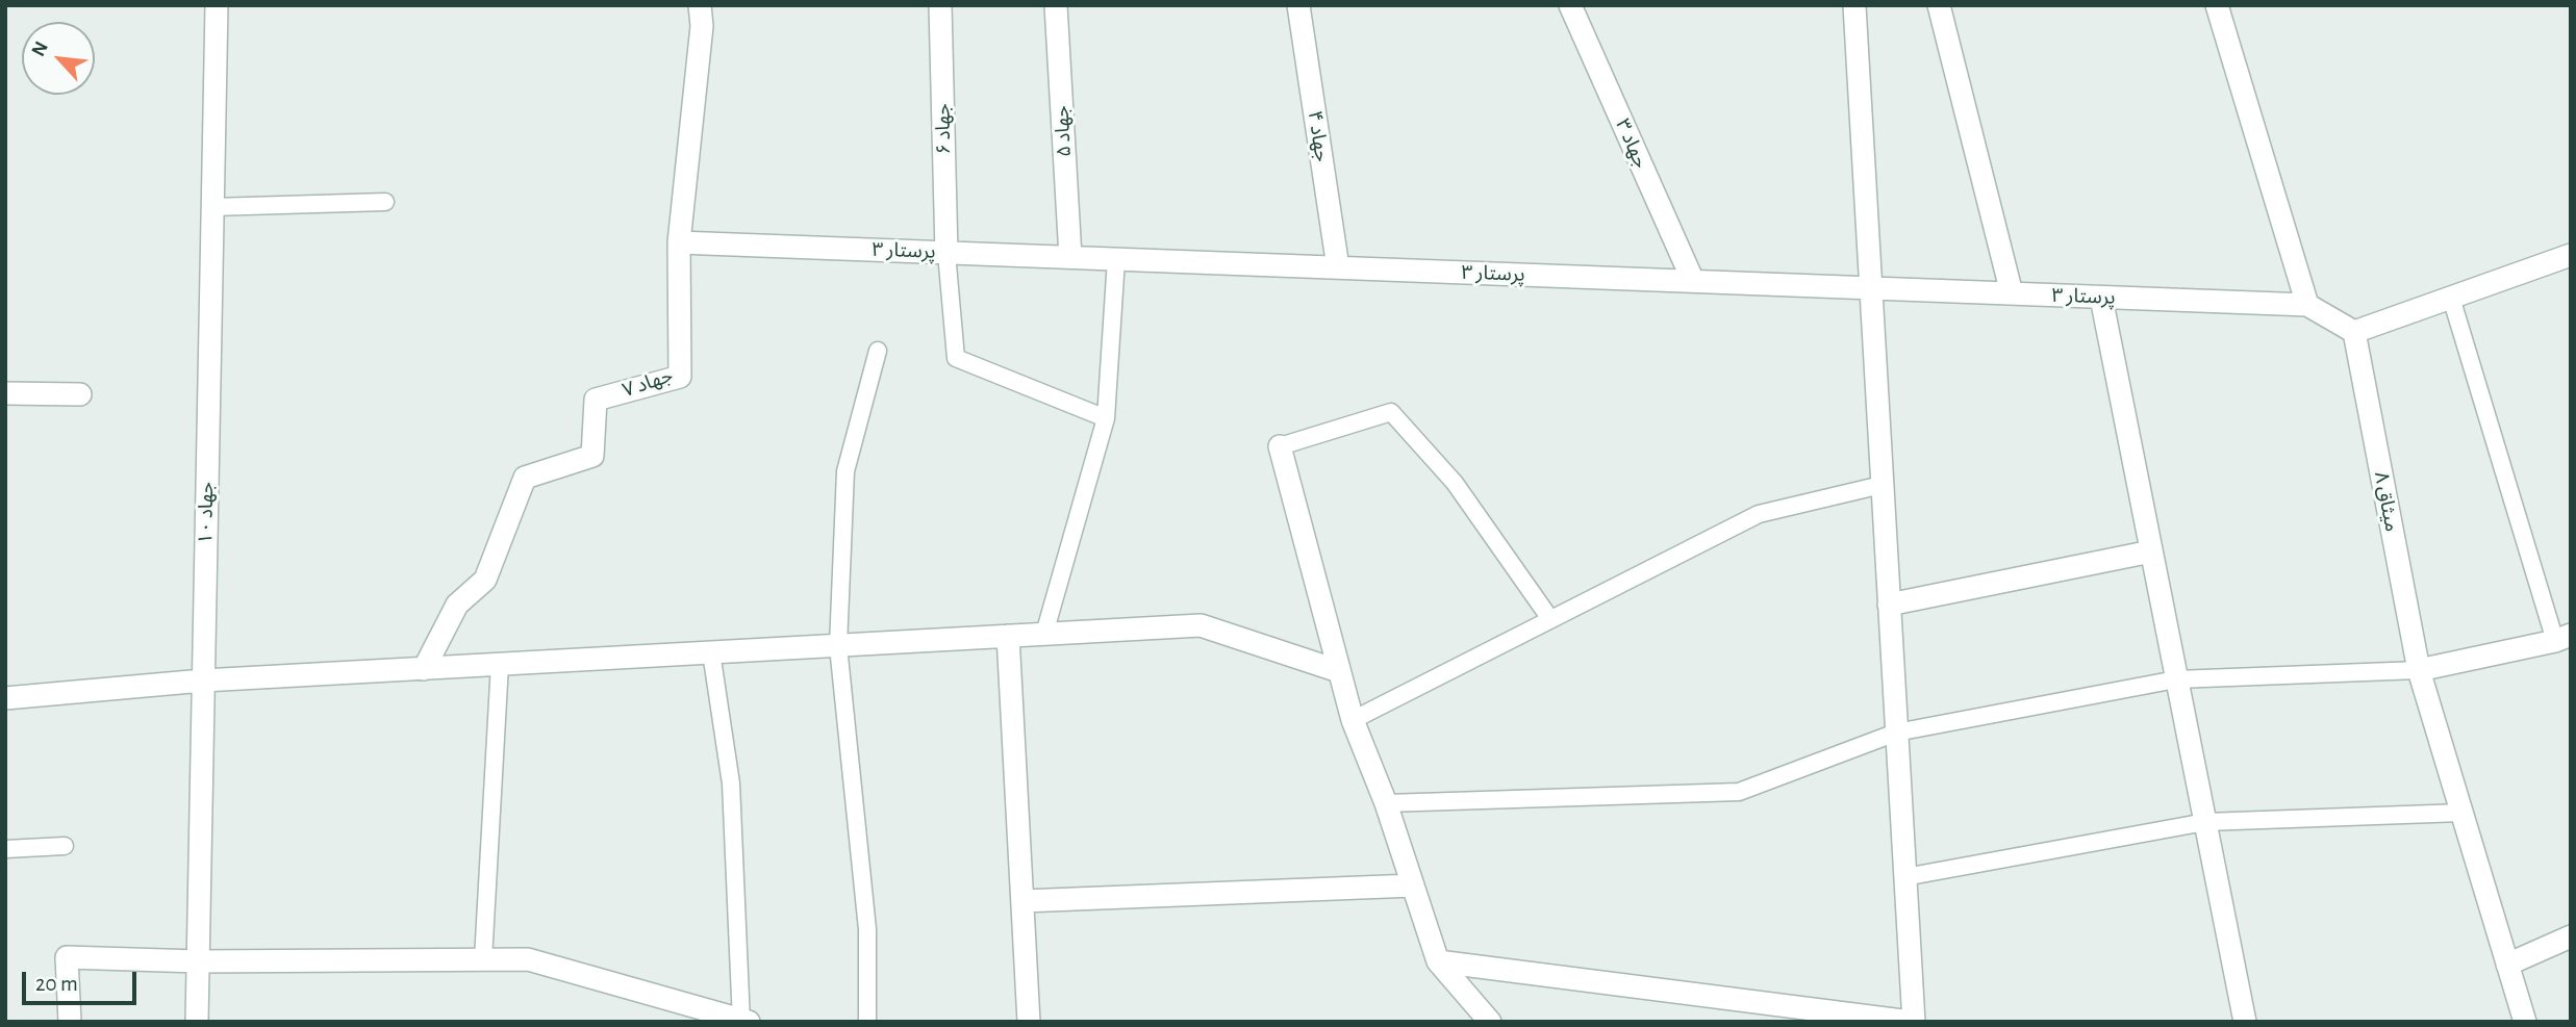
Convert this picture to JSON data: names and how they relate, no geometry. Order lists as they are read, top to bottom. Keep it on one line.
{"streets":{"street":["جهاد ۶","جهاد ۵","جهاد ۴","جهاد ۳","پرستار ۳","جهاد ۷","میثاق ۸","جهاد ۱۰"]},"crossings":[["جهاد ۶","پرستار ۳"],["جهاد ۵","پرستار ۳"],["جهاد ۴","پرستار ۳"],["جهاد ۳","پرستار ۳"],["پرستار ۳","جهاد ۷"]],"scale_bar":"20 m","north":"top left"}
